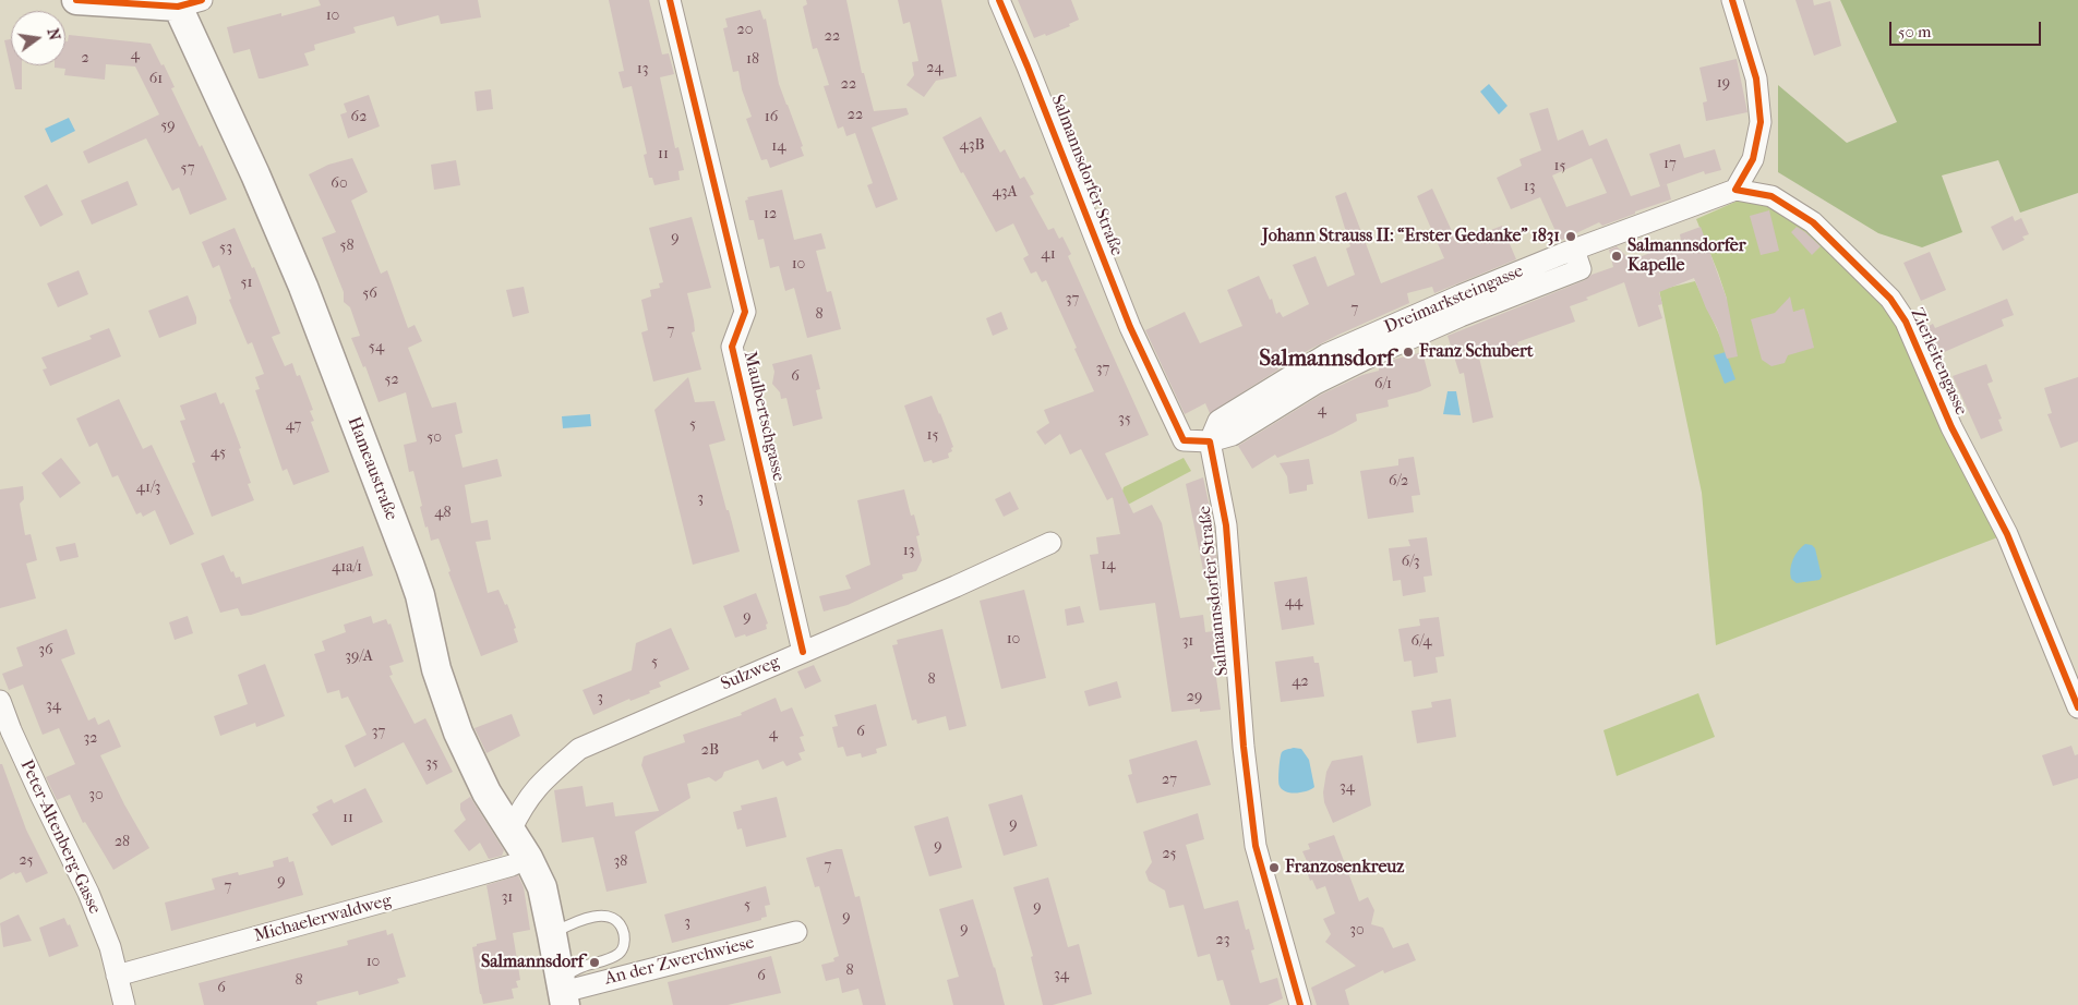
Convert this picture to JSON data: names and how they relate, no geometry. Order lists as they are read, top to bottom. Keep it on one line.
{"streets":{"main road":["Hameaustraße"],"street":["Salmannsdorfer Straße","Dreimarksteingasse","Zierleitengasse","Maulbertschgasse","Sulzweg","Peter-Altenberg-Gasse","Michaelerwaldweg","An der Zwerchwiese"]},"crossings":[["Salmannsdorfer Straße","Dreimarksteingasse"],["Dreimarksteingasse","Zierleitengasse"],["Maulbertschgasse","Sulzweg"],["Hameaustraße","Sulzweg"],["Hameaustraße","Michaelerwaldweg"],["Hameaustraße","An der Zwerchwiese"],["Peter-Altenberg-Gasse","Michaelerwaldweg"]],"districts":["Salmannsdorf"],"places":["Johann Strauss II: “Erster Gedanke” 1831","Salmannsdorfer Kapelle","Franz Schubert","Franzosenkreuz","Salmannsdorf"],"house_numbers":["10","20","22","4","2","18","24","13","61","19","22","22","62","16","59","43B","14","11","17","15","57","60","13","43A","12","9","58","53","41","10","51","56","37","7","8","7","54","37","6","52","6/1","4","35","5","47","15","50","45","6/2","41/3","3","48","13","6/3","14","41a/1","44","9","10","31","6/4","36","39/A","5","8","42","29","3","34","37","6","4","32","2B","35","27","34","30","11","9","28","9","25","25","38","7","9","7","31","5","9","9","3","9","30","23","10","8","34","6","8","6"],"scale_bar":"50 m","north":"right"}
